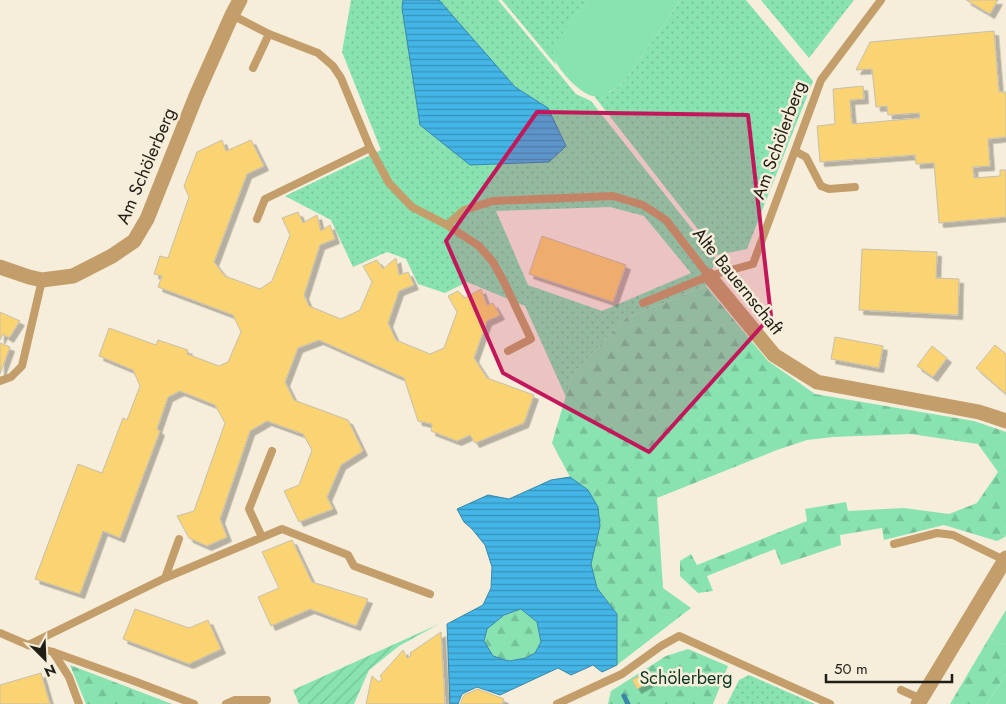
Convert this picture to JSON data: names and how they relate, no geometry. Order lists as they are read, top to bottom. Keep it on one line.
{"streets":{"street":["Am Schölerberg","Alte Bauernschaft"]},"crossings":[["Am Schölerberg","Alte Bauernschaft"]],"parks":["Schölerberg"],"scale_bar":"50 m","north":"bottom right"}
